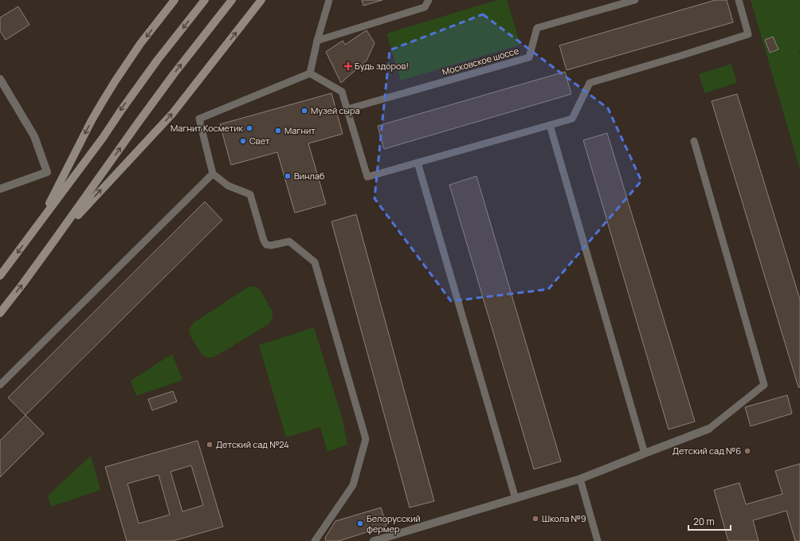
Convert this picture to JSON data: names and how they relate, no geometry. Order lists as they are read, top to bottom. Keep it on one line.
{"streets":{"lane":["Московское шоссе"]},"places":{"health":["Будь здоров!"],"other":["Музей сыра","Магнит Косметик","Магнит","Свет","Винлаб","Детский сад №24","Детский сад №6","Школа №9","Белорусский фермер"]},"scale_bar":"20 m"}
